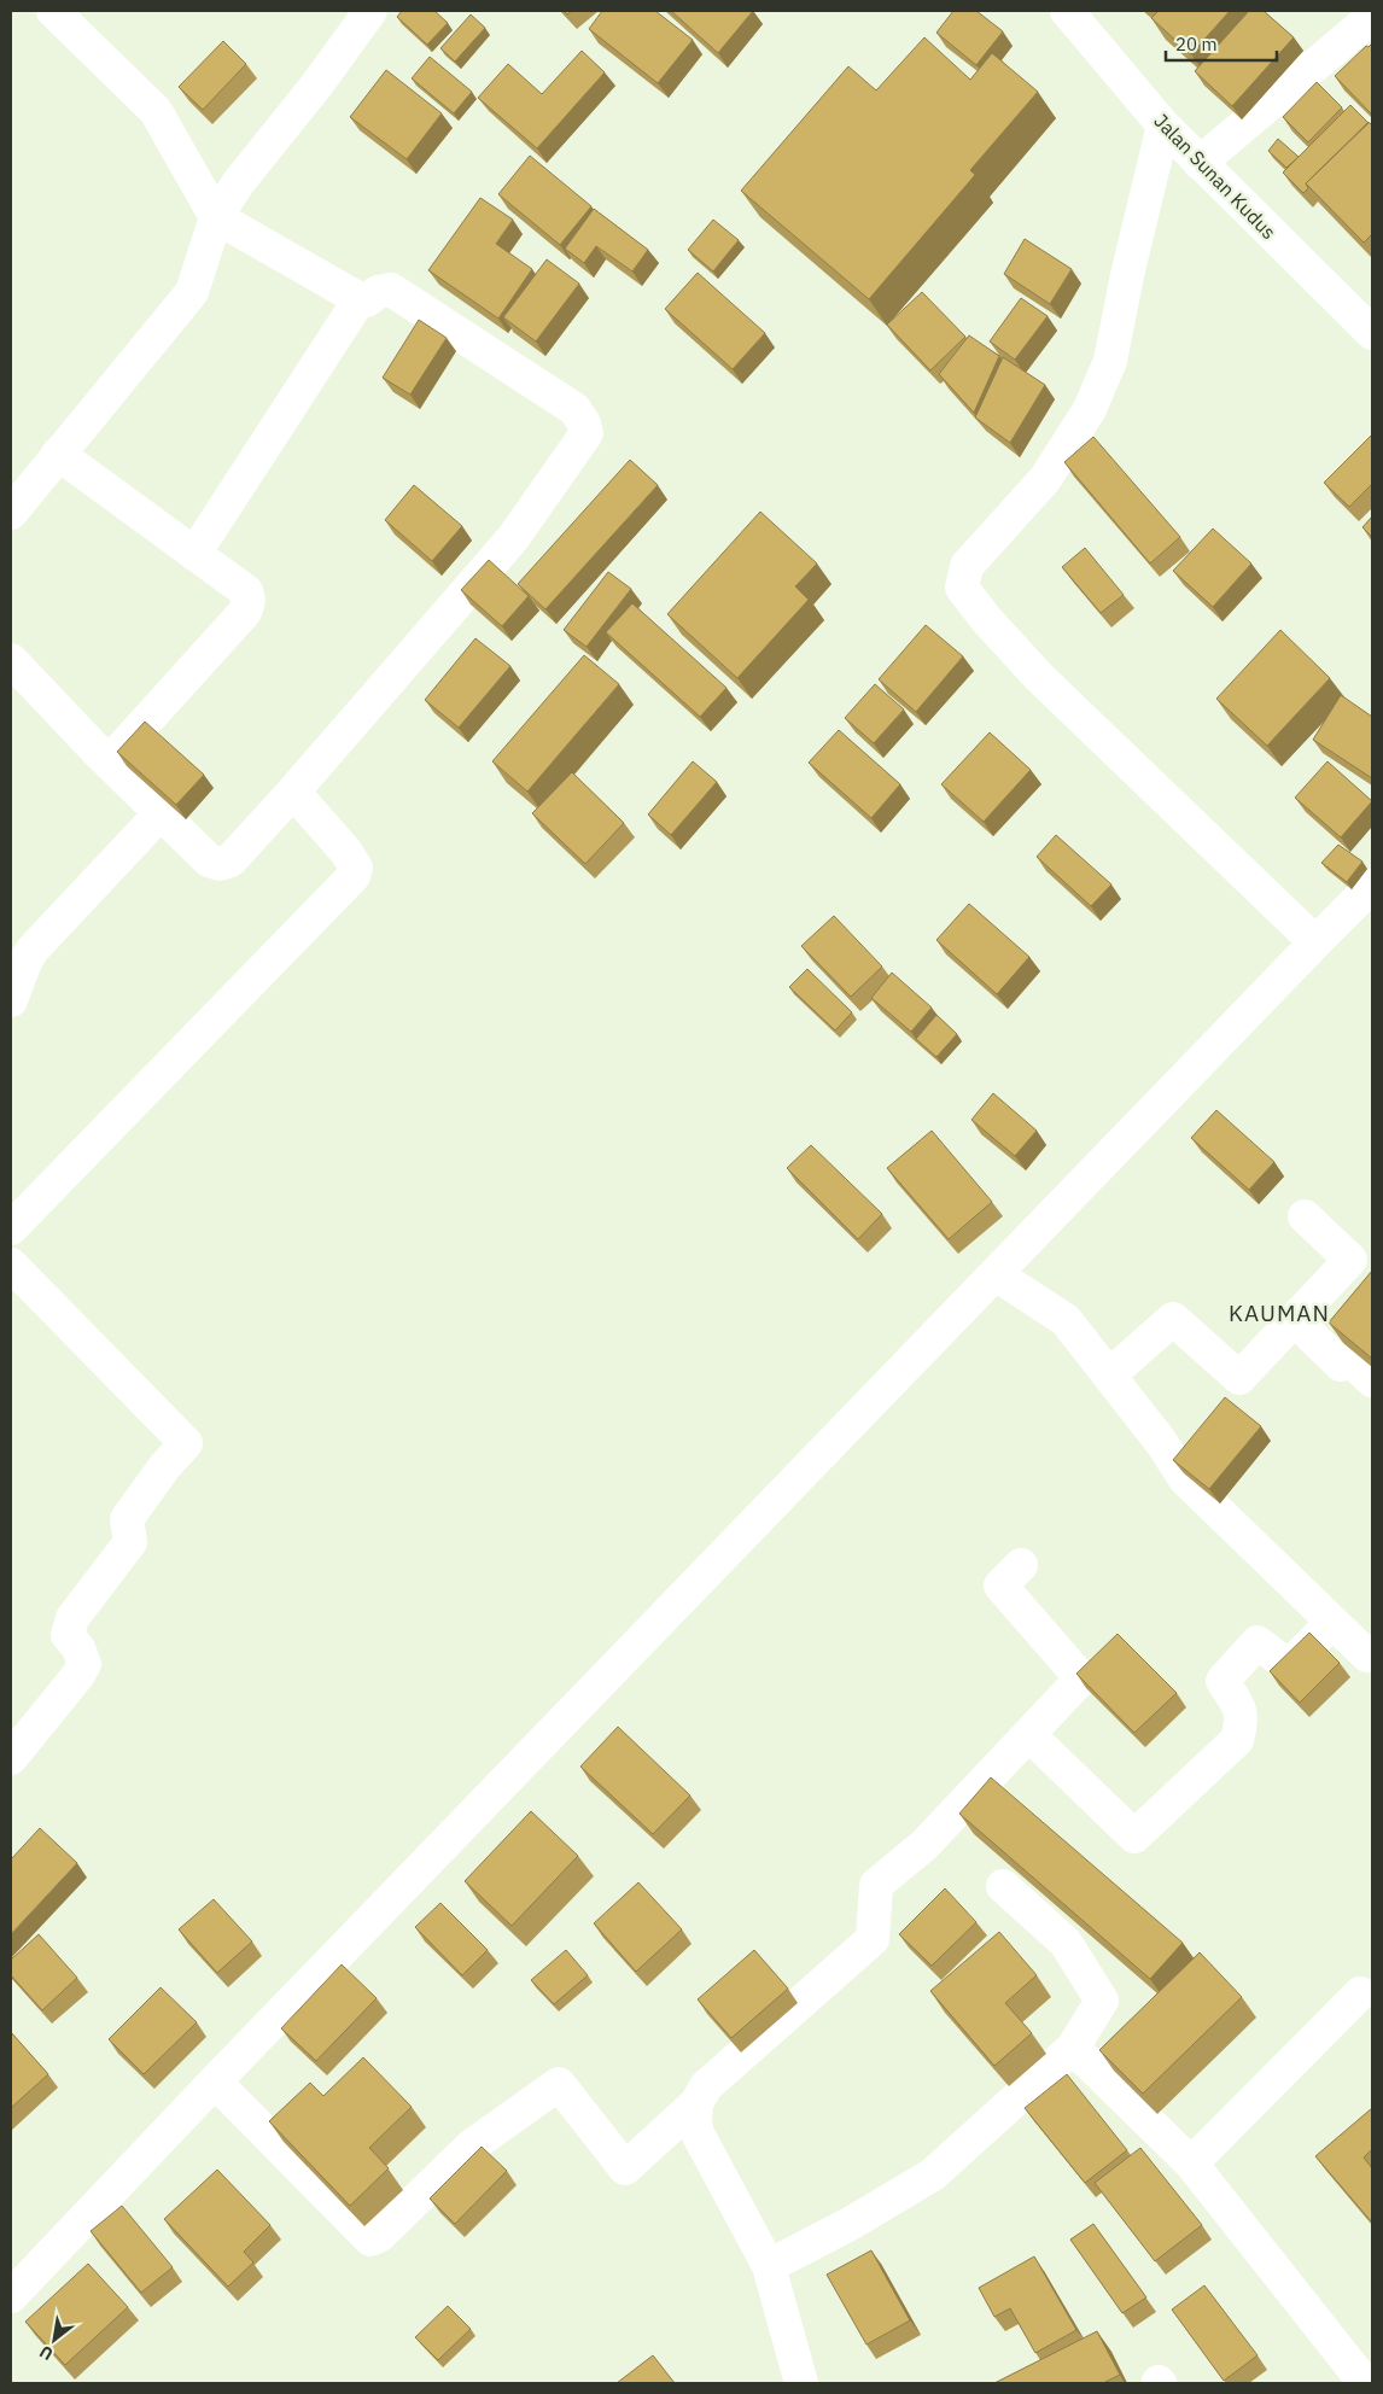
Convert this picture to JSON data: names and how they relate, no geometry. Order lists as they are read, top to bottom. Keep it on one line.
{"streets":{"street":["Jalan Sunan Kudus"]},"districts":["KAUMAN"],"scale_bar":"20 m","north":"bottom left"}
